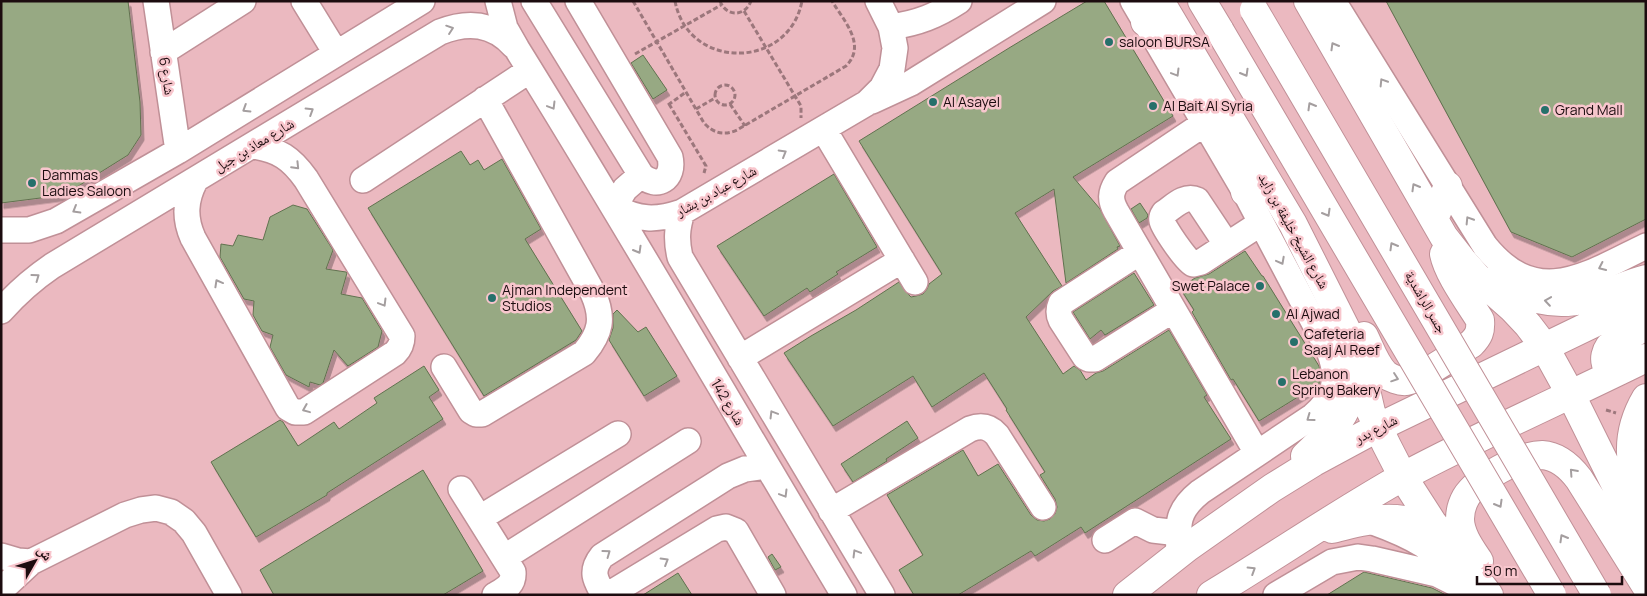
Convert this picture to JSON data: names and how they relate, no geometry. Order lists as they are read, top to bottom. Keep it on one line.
{"streets":{"main road":["شارع الشيخ خليفة بن زايد","جسر الراشدية","شارع بدر"],"street":["شارع 6","شارع معاذ بن جبل","شارع عباد بن بشار","شارع 142"]},"crossings":[["شارع عباد بن بشار","شارع 142"],["شارع الشيخ خليفة بن زايد","شارع بدر"]],"places":["saloon BURSA","Al Asayel","Al Bait Al Syria","Grand Mall","Dammas Ladies Saloon","Swet Palace","Ajman Independent Studios","Al Ajwad","Cafeteria Saaj Al Reef","Lebanon Spring Bakery"],"scale_bar":"50 m","north":"top right"}
